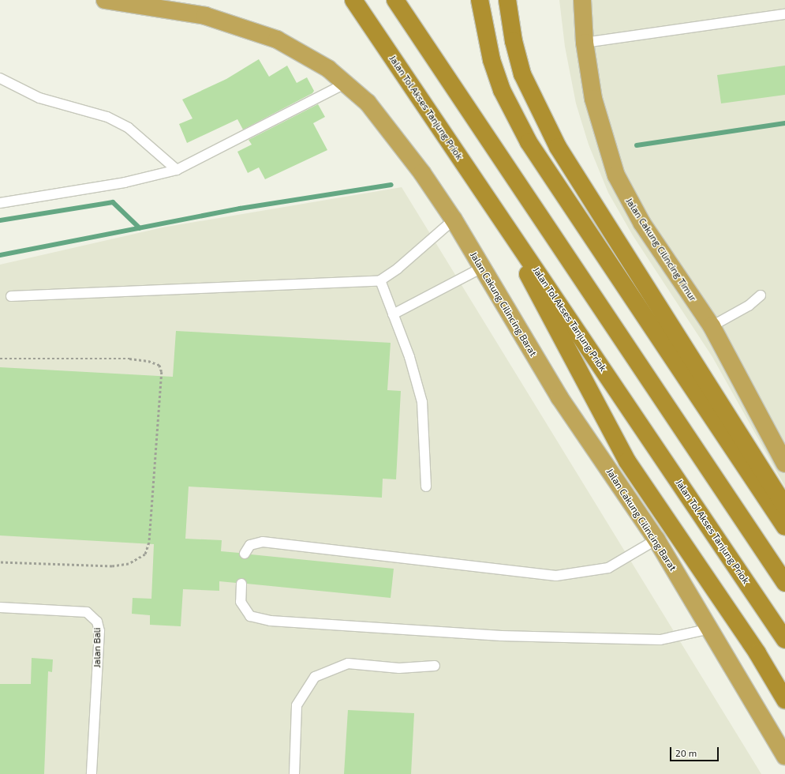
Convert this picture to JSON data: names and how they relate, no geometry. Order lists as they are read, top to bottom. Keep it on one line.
{"streets":{"highway":["Jalan Tol Akses Tanjung Priok","Jalan Cakung Cilincing Timur","Jalan Cakung Cilincing Barat"],"lane":["Jalan Bali"]},"scale_bar":"20 m"}
